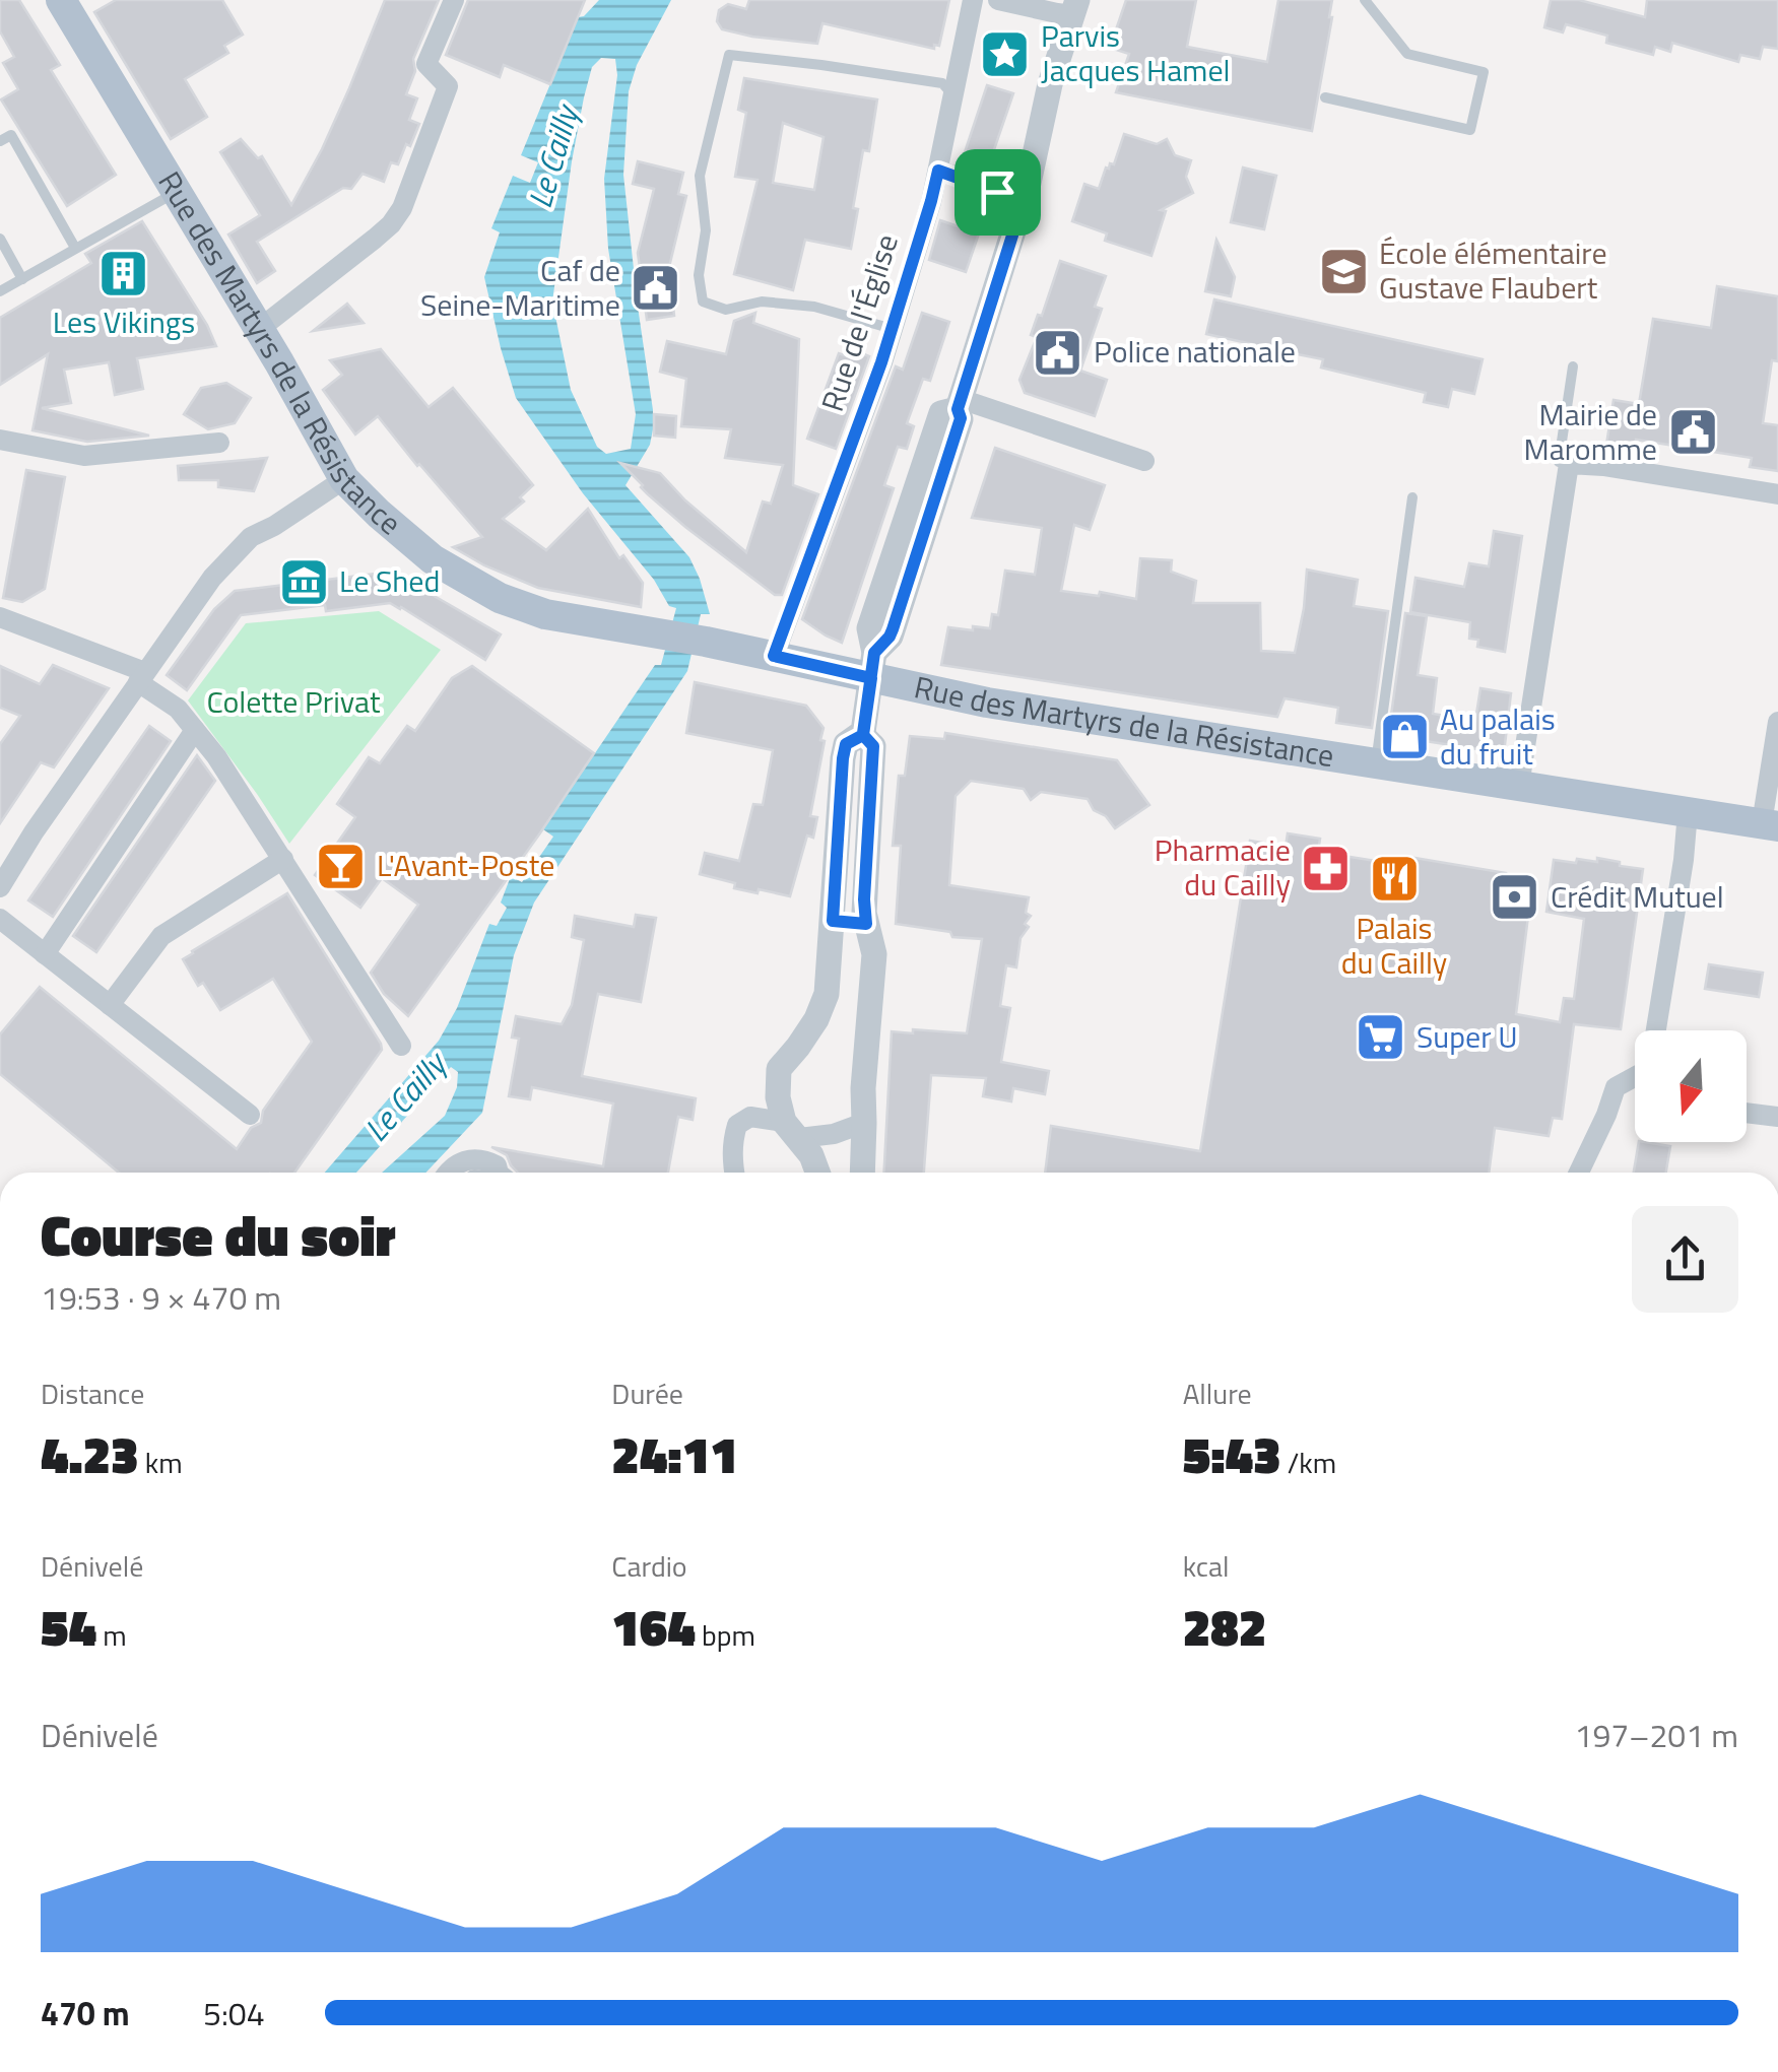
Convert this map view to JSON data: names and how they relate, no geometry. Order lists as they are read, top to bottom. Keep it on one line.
{"streets":{"main road":["Rue des Martyrs de la Résistance"],"street":["Rue de l'Église"]},"crossings":[["Rue de l'Église","Rue des Martyrs de la Résistance"]],"water":["Le Cailly"],"parks":["Colette Privat"],"places":{"place":["Parvis Jacques Hamel"],"school or university":["École élémentaire Gustave Flaubert"],"building":["Les Vikings"],"public building":["Caf de Seine-Maritime","Police nationale","Mairie de Maromme"],"museum":["Le Shed"],"shop":["Au palais du fruit"],"bar":["L'Avant-Poste"],"pharmacy":["Pharmacie du Cailly"],"restaurant":["Palais du Cailly"],"bank":["Crédit Mutuel"],"supermarket":["Super U"]},"north":"bottom","page":{"heading":["Course du soir","19:53 · 9 × 470 m"],"stats":[["Distance","4.23 km"],["Durée","24:11"],["Allure","5:43 /km"],["Dénivelé","54 m"],["Cardio","164 bpm"],["kcal","282"]],"chart":["Dénivelé","197–201 m"],"list":[{"name":"470 m","note":"5:04"}]}}
